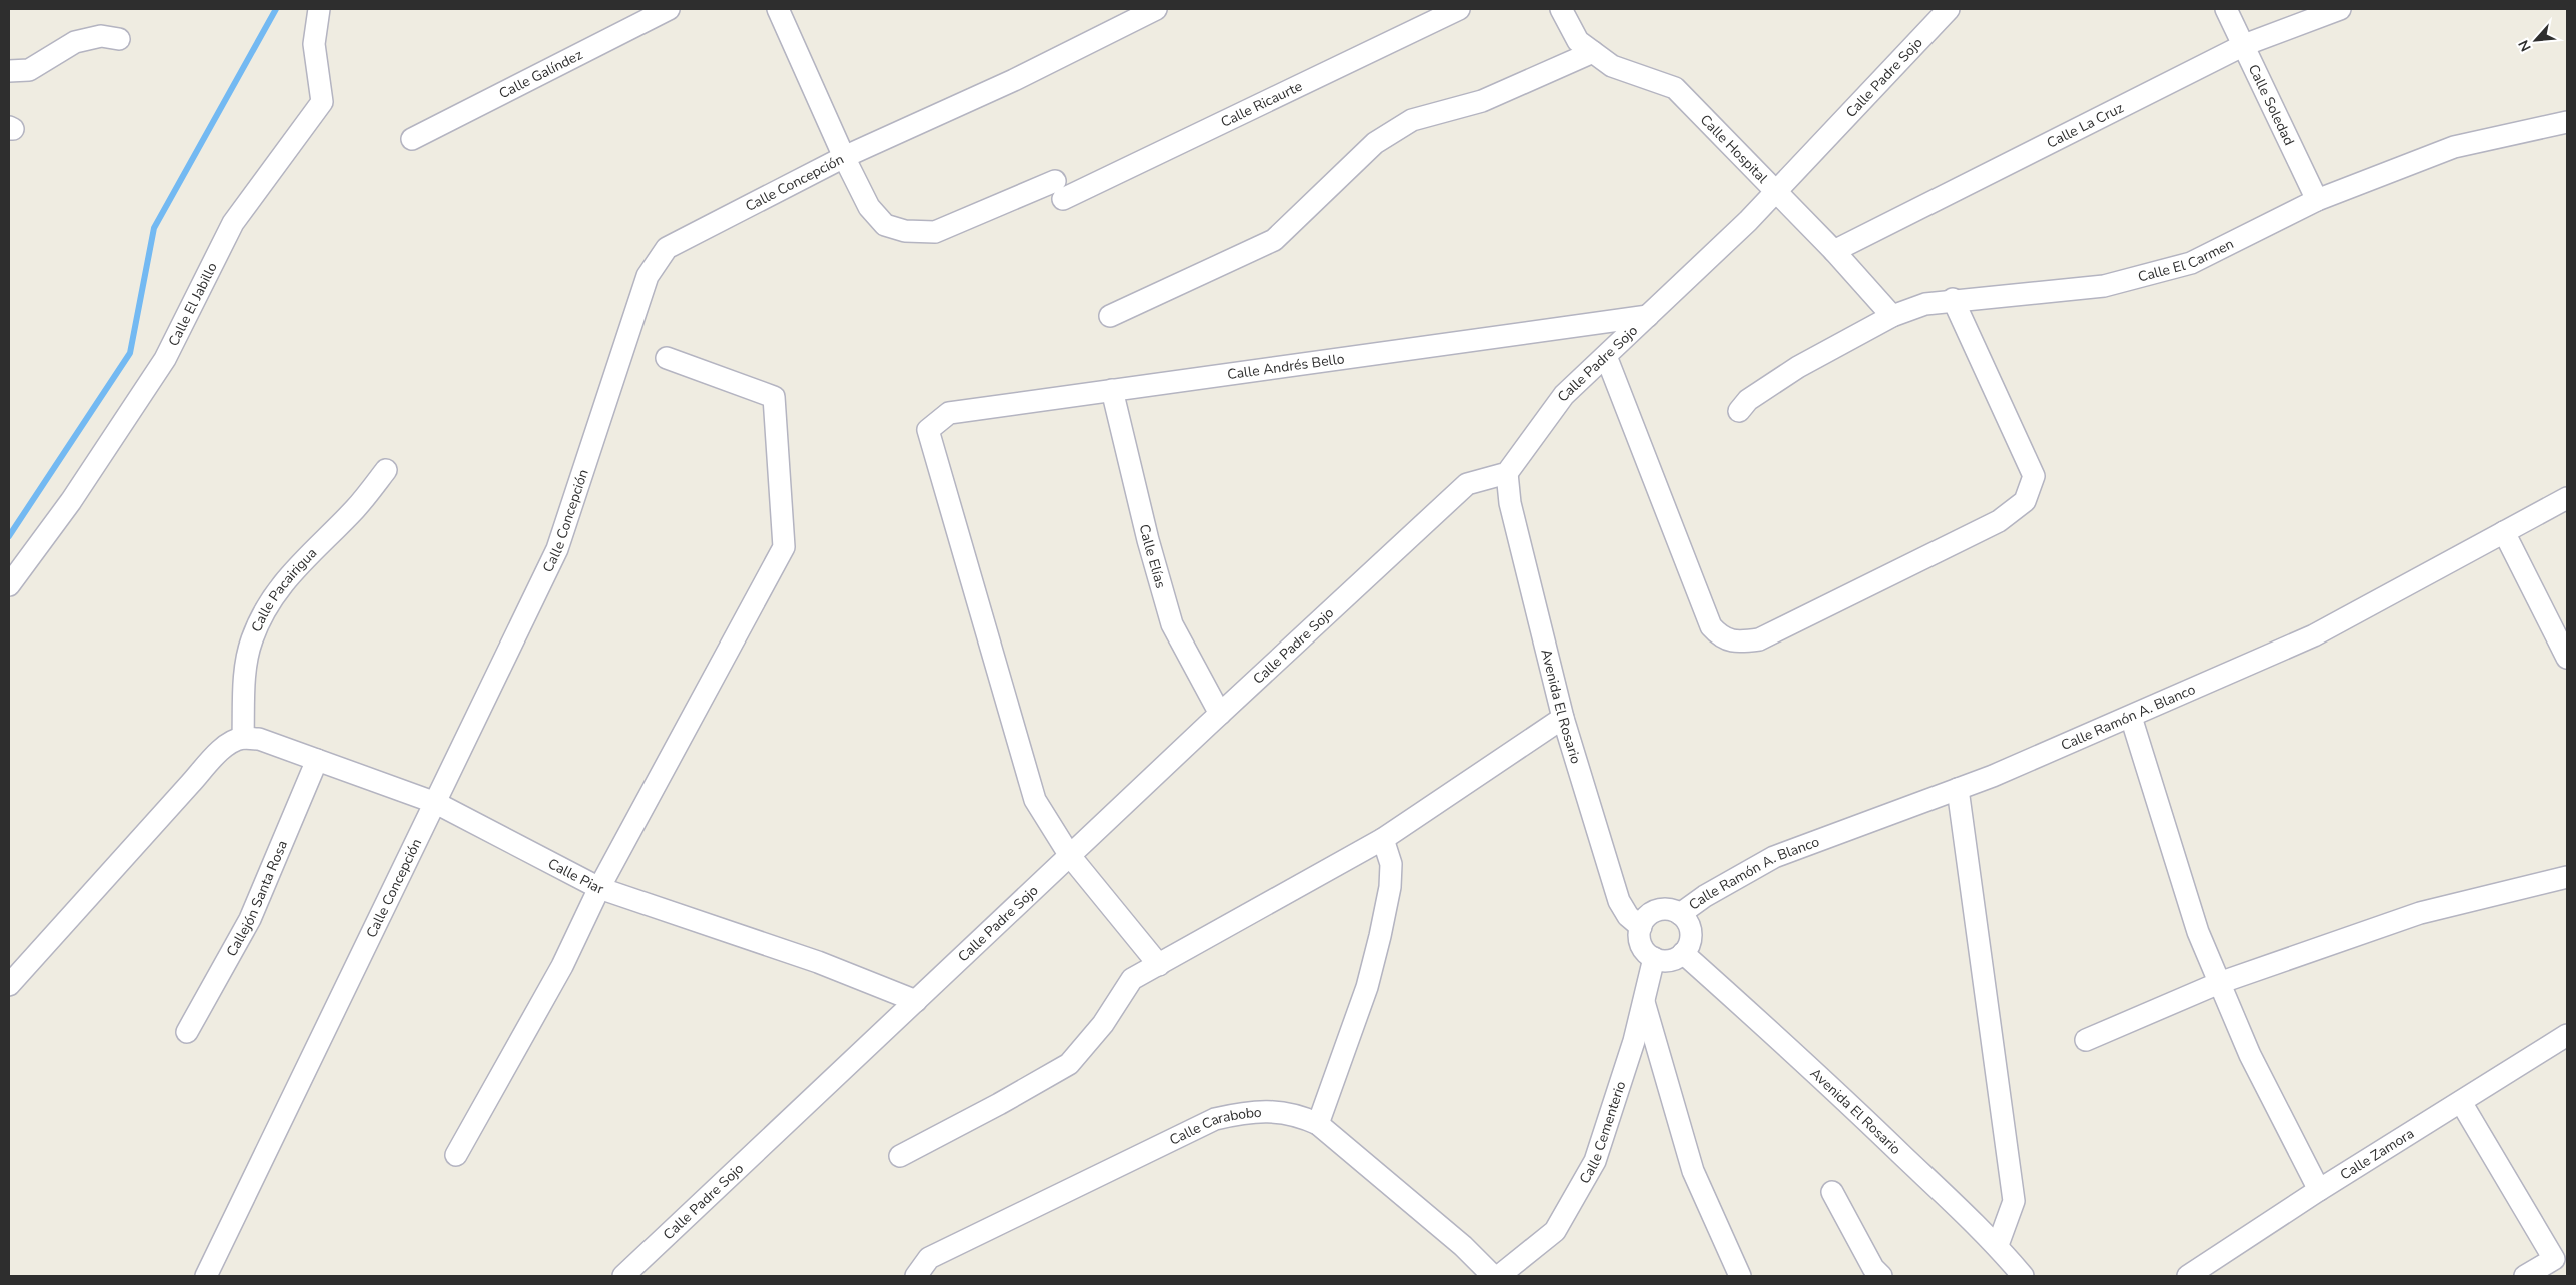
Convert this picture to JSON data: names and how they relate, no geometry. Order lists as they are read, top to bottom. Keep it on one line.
{"streets":{"street":["Calle Galíndez","Calle Padre Sojo","Calle Ricaurte","Calle Soledad","Calle La Cruz","Calle Hospital","Calle Concepción","Calle El Carmen","Calle El Jabillo","Calle Andrés Bello","Calle Elías","Calle Pacairigua","Avenida El Rosario","Calle Ramón A. Blanco","Calle Piar","Callejón Santa Rosa","Calle Carabobo","Calle Cementerio","Calle Zamora"]},"crossings":[["Calle Padre Sojo","Calle Hospital"],["Calle Padre Sojo","Calle Andrés Bello"],["Calle Padre Sojo","Calle Elías"],["Calle Padre Sojo","Avenida El Rosario"],["Calle Padre Sojo","Calle Piar"],["Calle Ricaurte","Calle Concepción"],["Calle Soledad","Calle La Cruz"],["Calle Soledad","Calle El Carmen"],["Calle La Cruz","Calle Hospital"],["Calle Hospital","Calle El Carmen"],["Calle Concepción","Calle Piar"],["Calle Andrés Bello","Calle Elías"],["Calle Pacairigua","Calle Piar"],["Avenida El Rosario","Calle Ramón A. Blanco"],["Avenida El Rosario","Calle Cementerio"],["Calle Ramón A. Blanco","Calle Cementerio"],["Calle Piar","Callejón Santa Rosa"]],"north":"bottom left"}
